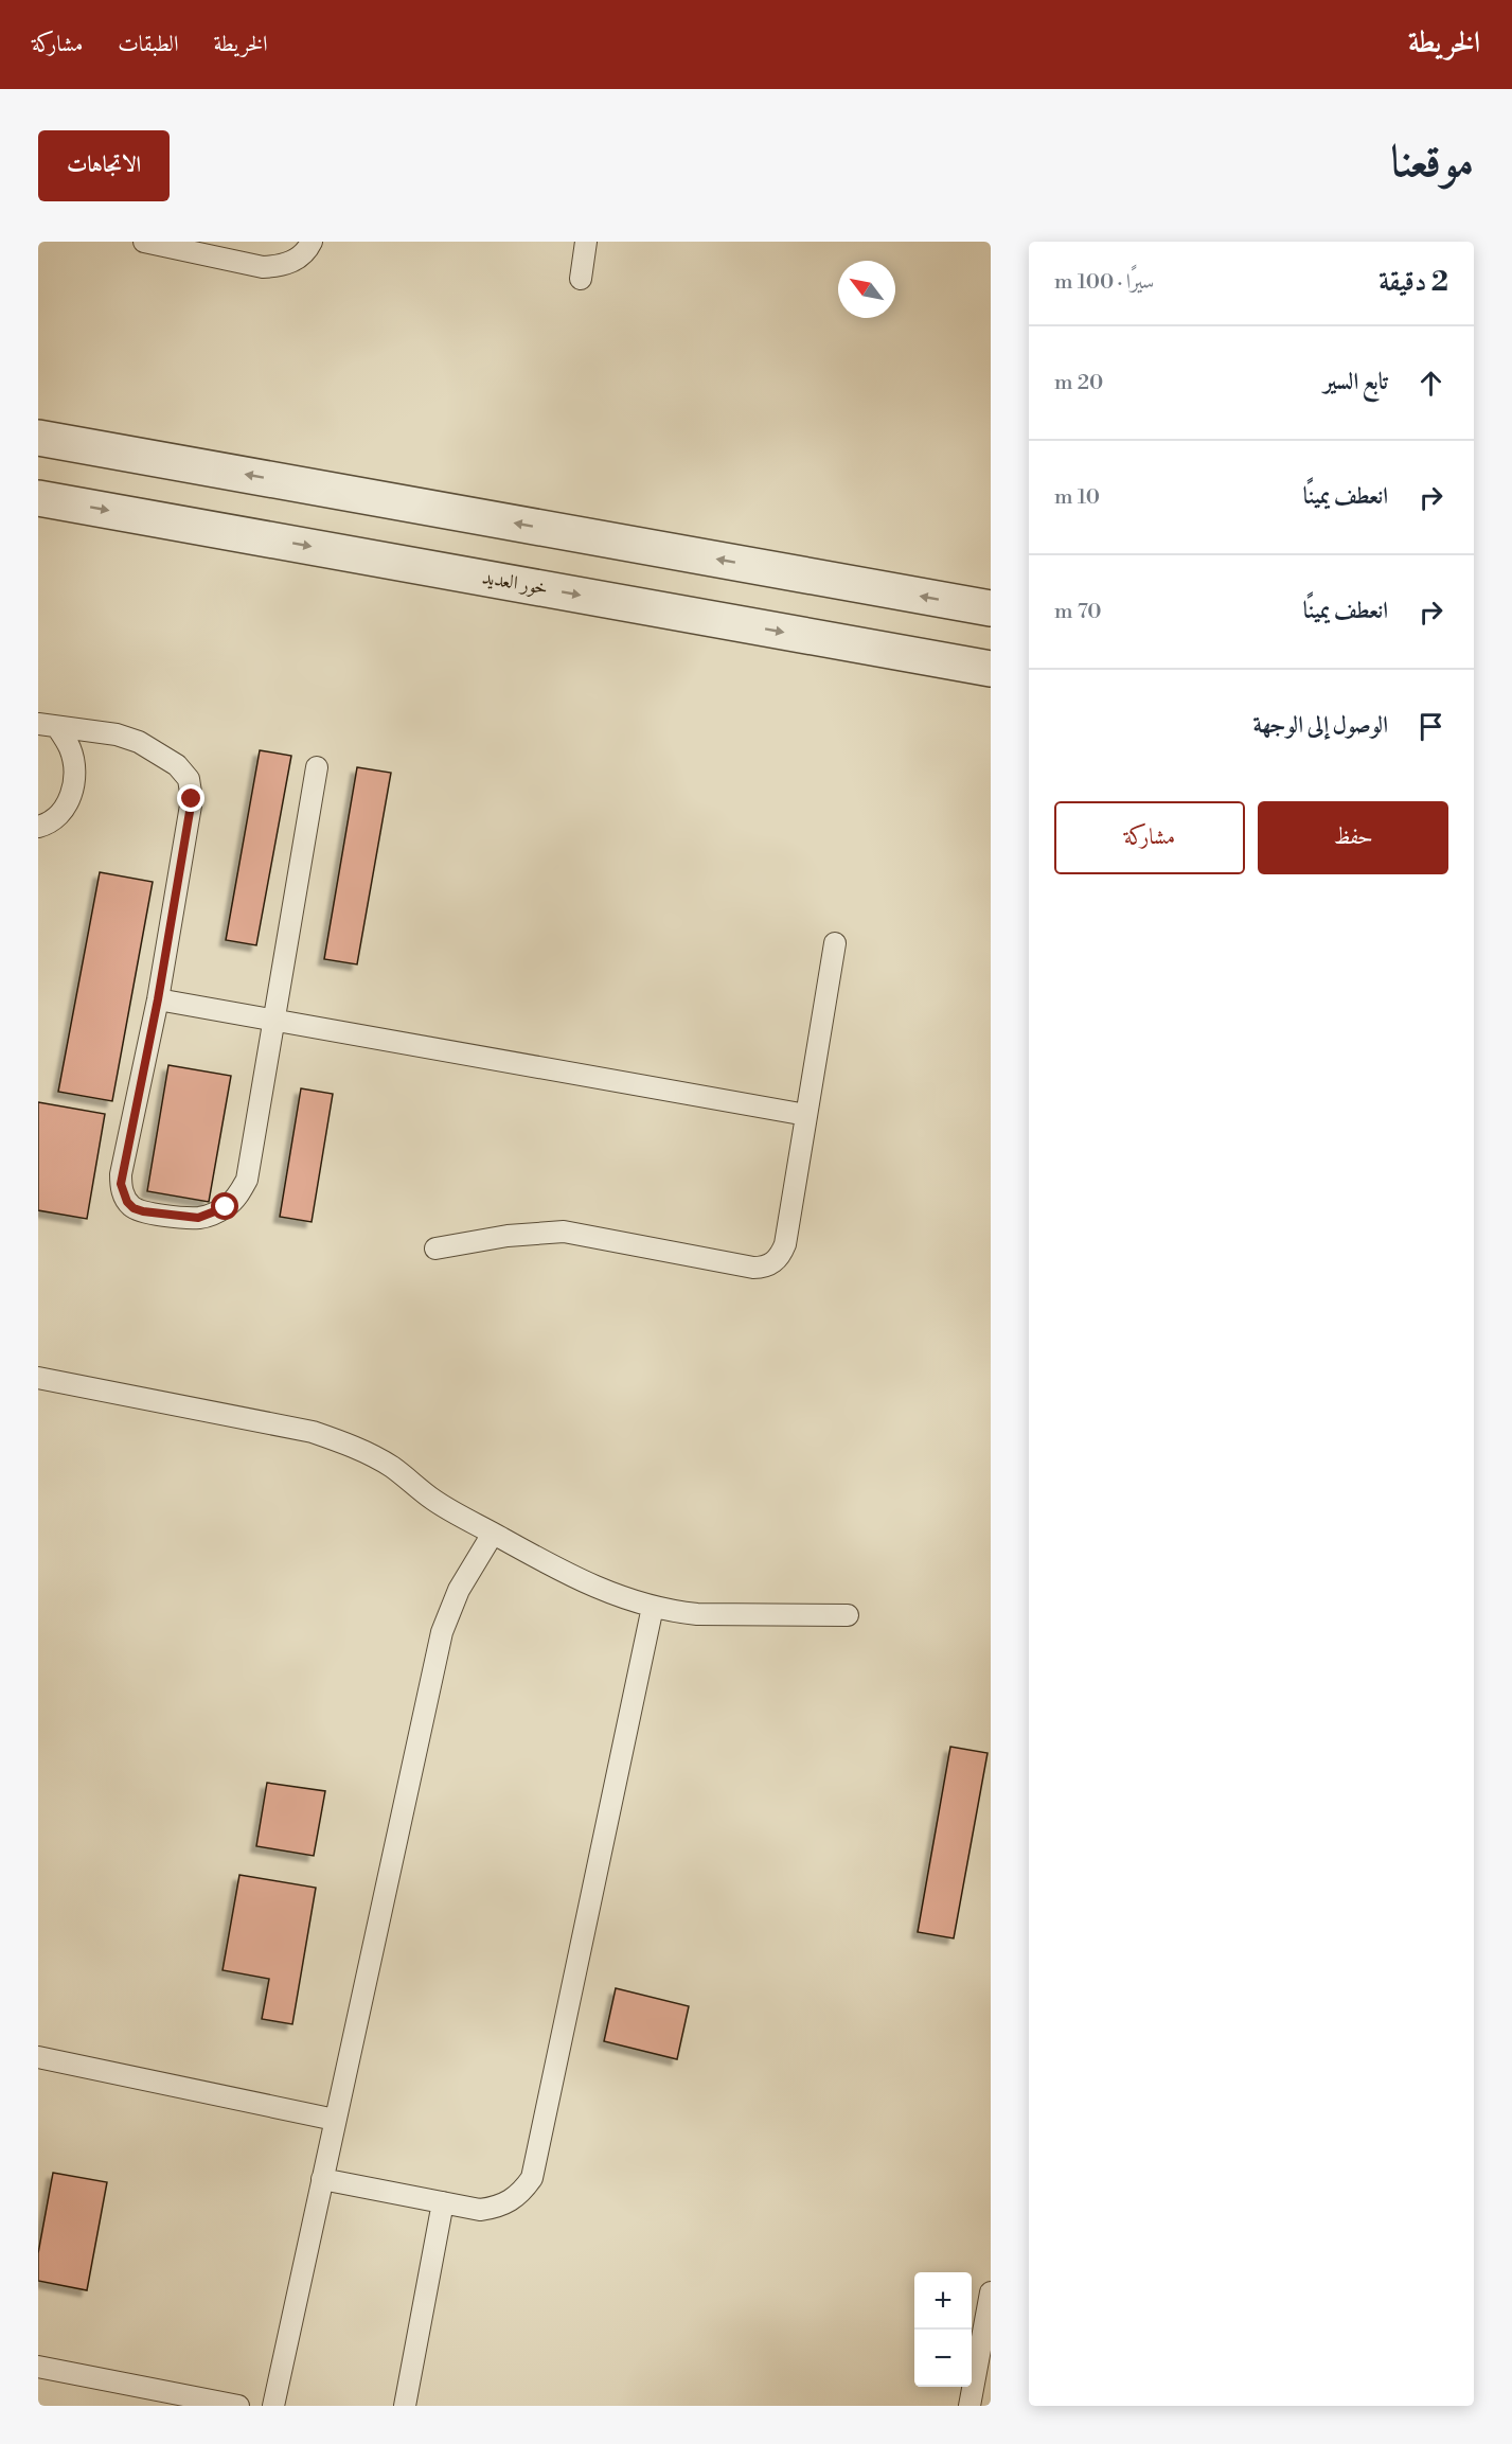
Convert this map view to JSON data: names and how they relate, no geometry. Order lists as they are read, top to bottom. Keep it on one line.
{"streets":{"street":["خور العديد"]},"north":"top left","page":{"header":"الخريطة","nav":["الخريطة","الطبقات","مشاركة"],"title":"موقعنا","buttons":["الاتجاهات",["حفظ","مشاركة"]],"heading":["2 دقيقة","سيرًا · 100 m"],"list":[["تابع السير","20 m"],["انعطف يمينًا","10 m"],["انعطف يمينًا","70 m"],"الوصول إلى الوجهة"],"map_buttons":["+","−"]}}
